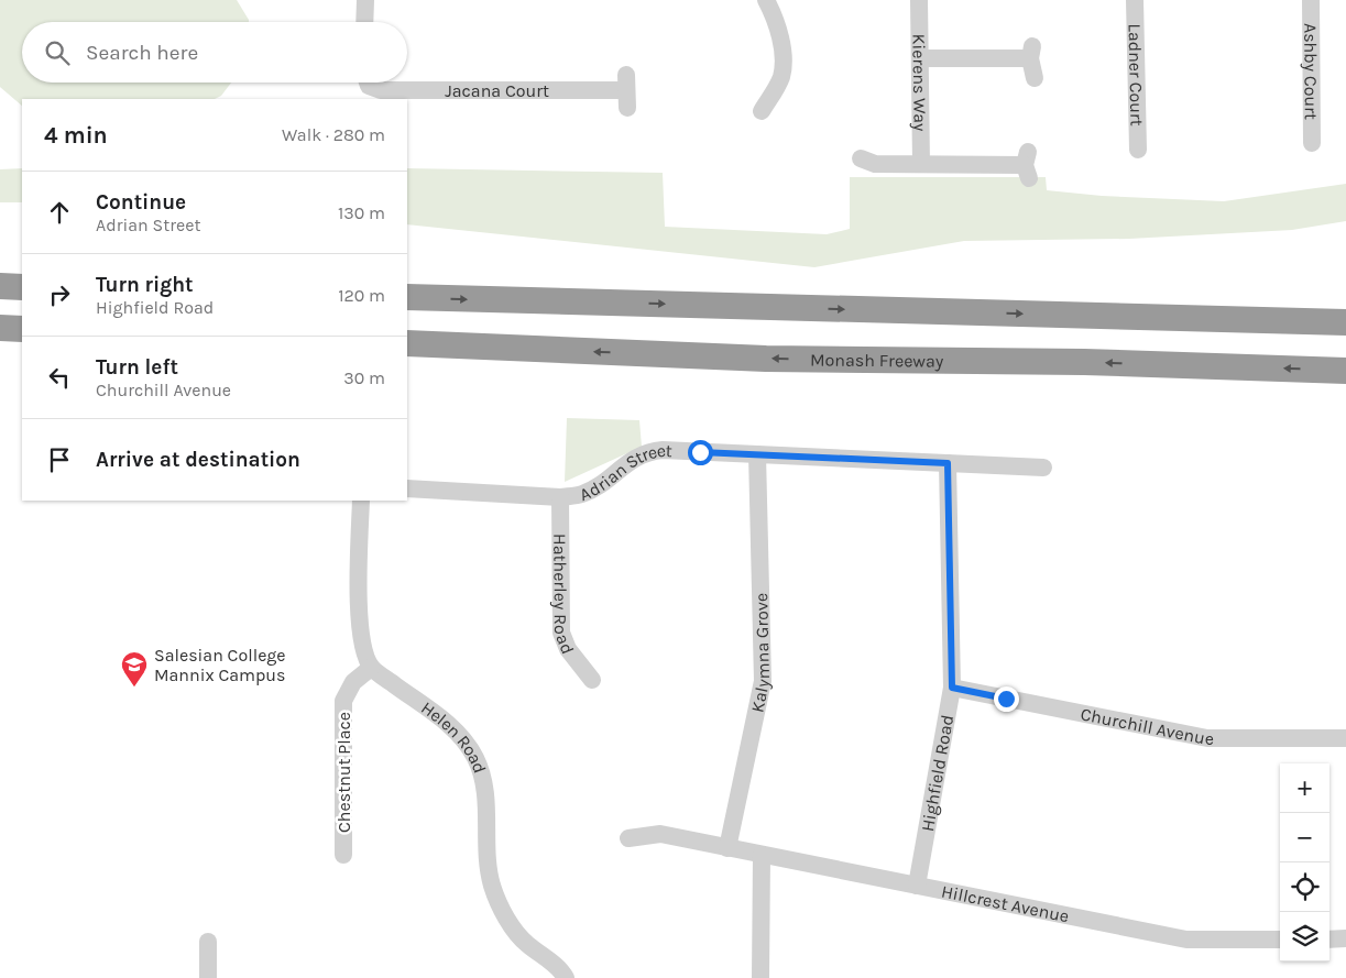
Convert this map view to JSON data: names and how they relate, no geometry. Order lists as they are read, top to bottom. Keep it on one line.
{"streets":{"highway":["Monash Freeway"],"street":["Ashby Court","Ladner Court","Kierens Way","Jacana Court","Adrian Street","Hatherley Road","Kalymna Grove","Churchill Avenue","Helen Road","Chestnut Place","Highfield Road","Hillcrest Avenue"]},"crossings":[["Adrian Street","Hatherley Road"],["Adrian Street","Kalymna Grove"],["Adrian Street","Highfield Road"],["Kalymna Grove","Hillcrest Avenue"],["Churchill Avenue","Highfield Road"],["Helen Road","Chestnut Place"],["Highfield Road","Hillcrest Avenue"]],"places":{"school or university":["Salesian College Mannix Campus"]},"page":{"search":"Search here","heading":["4 min","Walk · 280 m"],"list":[["Continue","Adrian Street","130 m"],["Turn right","Highfield Road","120 m"],["Turn left","Churchill Avenue","30 m"],"Arrive at destination"],"map_buttons":["+","−"]}}
